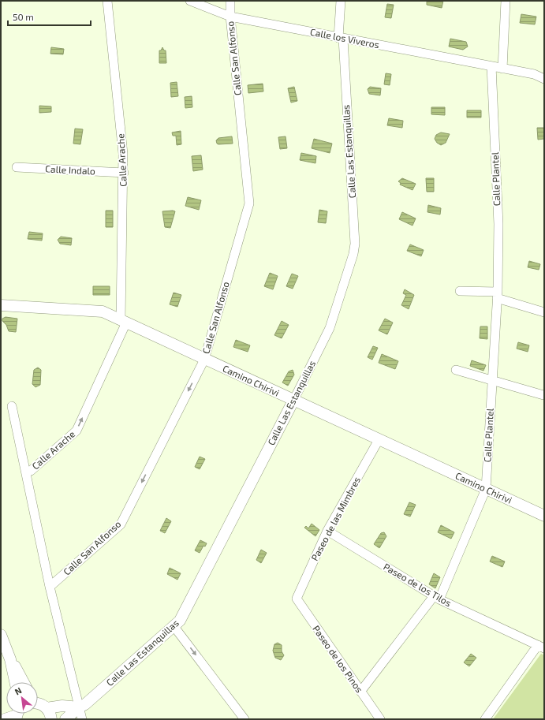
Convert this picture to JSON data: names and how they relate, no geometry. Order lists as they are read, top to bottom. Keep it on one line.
{"streets":{"street":["Calle los Viveros","Calle San Alfonso","Calle Las Estanquillas","Calle Arache","Calle Indalo","Calle Plantel","Camino Chirivi","Paseo de las Mimbres","Paseo de los Tilos","Paseo de los Pinos"]},"crossings":[["Calle los Viveros","Calle San Alfonso"],["Calle los Viveros","Calle Las Estanquillas"],["Calle los Viveros","Calle Plantel"],["Calle San Alfonso","Camino Chirivi"],["Calle Las Estanquillas","Camino Chirivi"],["Calle Arache","Calle Indalo"],["Calle Arache","Camino Chirivi"],["Calle Plantel","Camino Chirivi"],["Calle Plantel","Paseo de los Tilos"],["Calle Plantel","Paseo de los Pinos"],["Camino Chirivi","Paseo de las Mimbres"],["Paseo de las Mimbres","Paseo de los Tilos"],["Paseo de las Mimbres","Paseo de los Pinos"]],"one_way":["Calle San Alfonso","Calle Arache"],"scale_bar":"50 m","north":"top left"}
